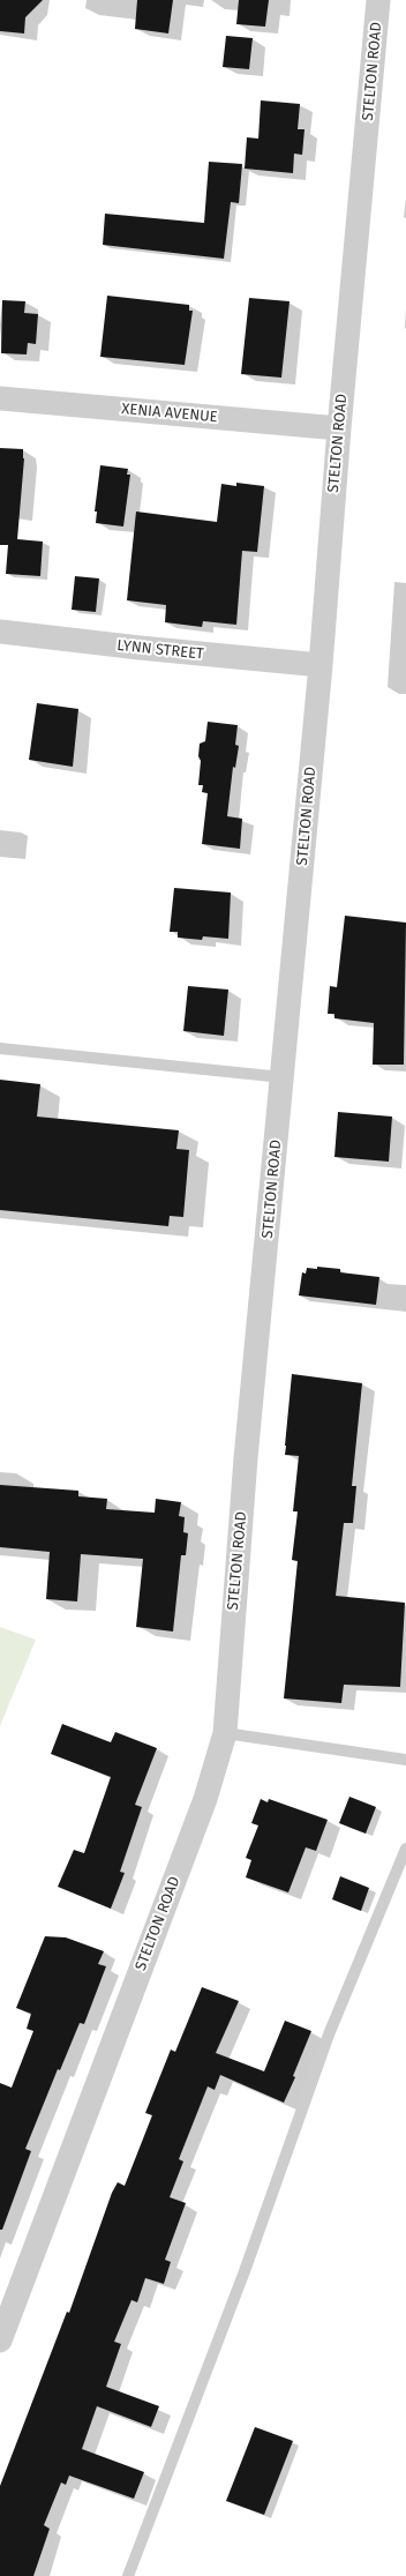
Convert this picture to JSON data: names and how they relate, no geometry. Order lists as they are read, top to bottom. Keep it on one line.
{"streets":{"street":["STELTON ROAD","XENIA AVENUE","LYNN STREET"]},"crossings":[["STELTON ROAD","XENIA AVENUE"],["STELTON ROAD","LYNN STREET"]]}
